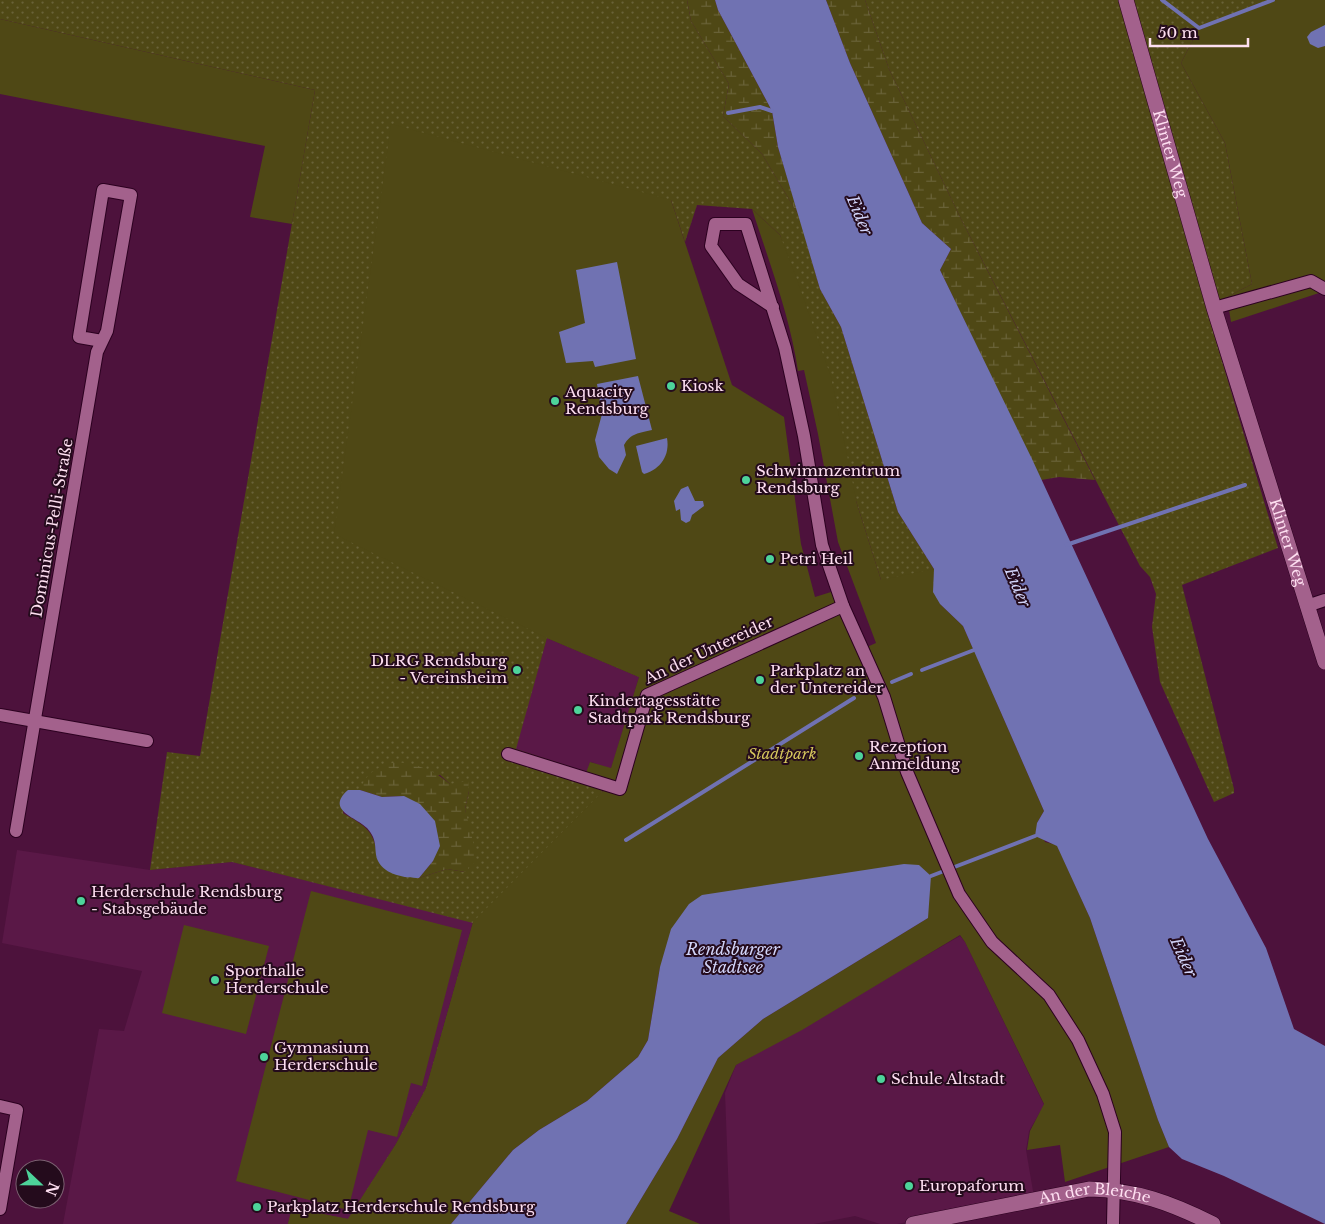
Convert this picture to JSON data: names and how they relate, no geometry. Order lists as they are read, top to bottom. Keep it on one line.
{"streets":{"street":["Klinter Weg","Dominicus-Pelli-Straße","An der Untereider","An der Bleiche"]},"water":["Eider","Rendsburger Stadtsee"],"parks":["Stadtpark"],"places":["Kiosk","Aquacity Rendsburg","Schwimmzentrum Rendsburg","Petri Heil","DLRG Rendsburg - Vereinsheim","Parkplatz an der Untereider","Kindertagesstätte Stadtpark Rendsburg","Rezeption Anmeldung","Herderschule Rendsburg - Stabsgebäude","Sporthalle Herderschule","Gymnasium Herderschule","Schule Altstadt","Europaforum","Parkplatz Herderschule Rendsburg"],"scale_bar":"50 m","north":"right"}
